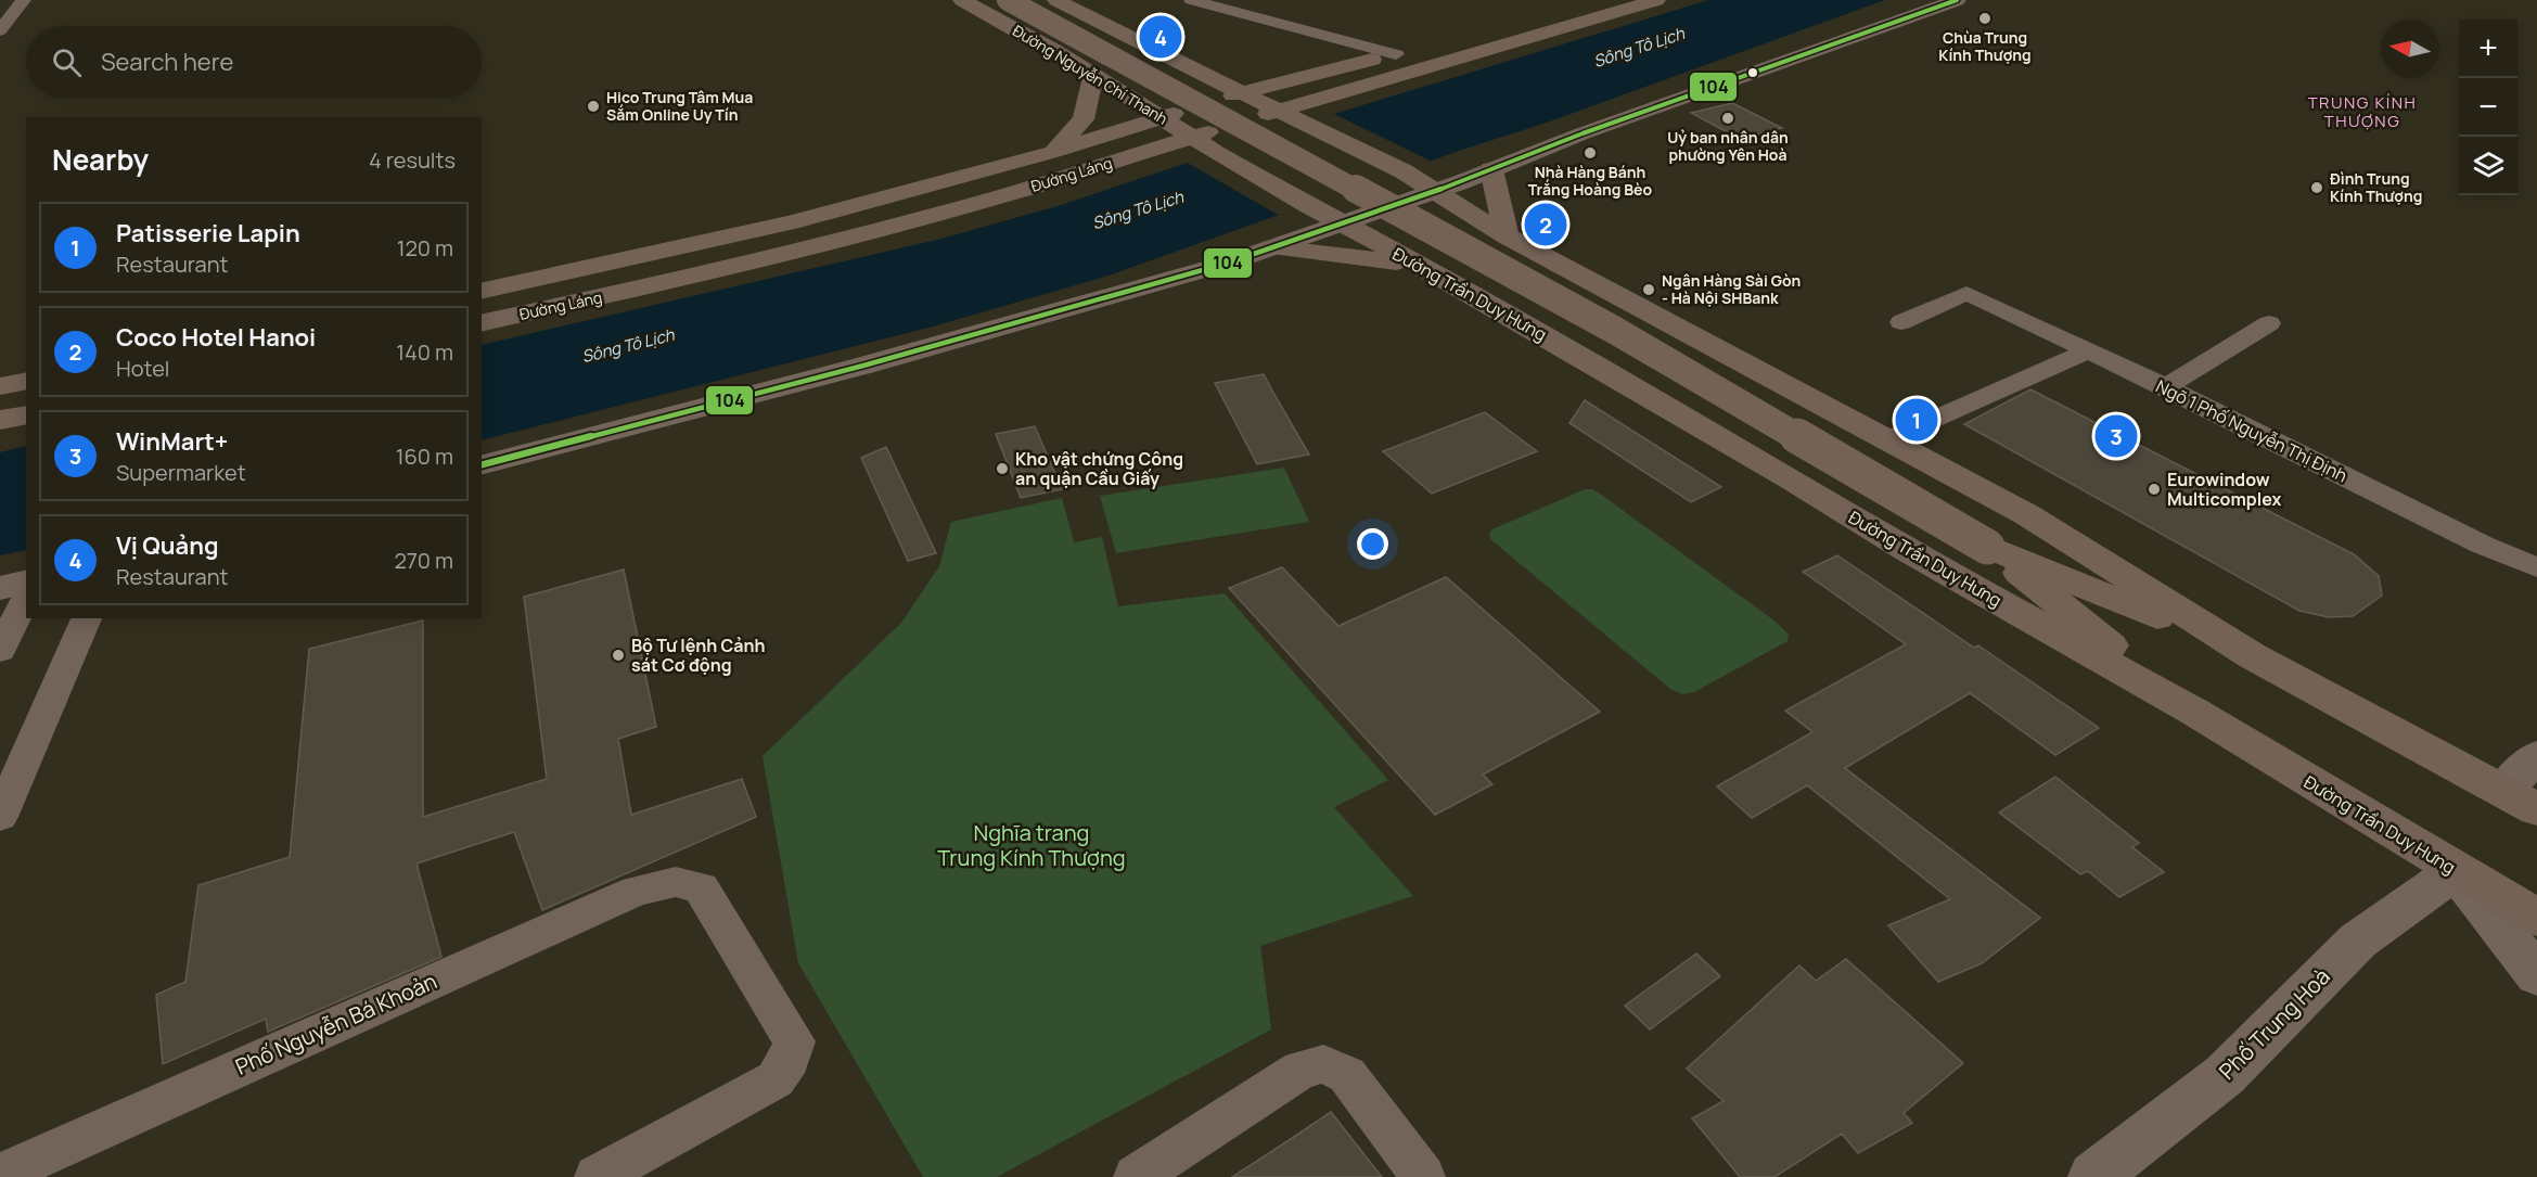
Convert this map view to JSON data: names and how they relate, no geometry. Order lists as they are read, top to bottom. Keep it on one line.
{"streets":{"main road":["Đường Nguyễn Chí Thanh","Đường Láng","Đường Trần Duy Hưng","Phố Trung Hoà"],"street":["Ngõ 1 Phố Nguyễn Thị Định","Phố Nguyễn Bá Khoản"]},"crossings":[["Đường Nguyễn Chí Thanh","Đường Láng"],["Đường Nguyễn Chí Thanh","Đường Trần Duy Hưng"],["Đường Trần Duy Hưng","Phố Trung Hoà"]],"districts":["TRUNG KÍNH THƯỢNG"],"water":["Sông Tô Lịch"],"parks":["Nghĩa trang Trung Kính Thượng"],"places":["Chùa Trung Kính Thượng","Hico Trung Tâm Mua Sắm Online Uy Tín","Uỷ ban nhân dân phường Yên Hoà","Nhà Hàng Bánh Trắng Hoàng Bèo","Đình Trung Kính Thượng","Ngân Hàng Sài Gòn - Hà Nội SHBank","Kho vật chứng Công an quận Cầu Giấy","Eurowindow Multicomplex","Bộ Tư lệnh Cảnh sát Cơ động"],"lines":["transit line 104"],"north":"left","page":{"pins":["4","2","1","3"],"map_buttons":["+","−"],"search":"Search here","heading":["Nearby","4 results"],"list":[{"mark":"1","name":"Patisserie Lapin","note":"Restaurant","value":"120 m"},{"mark":"2","name":"Coco Hotel Hanoi","note":"Hotel","value":"140 m"},{"mark":"3","name":"WinMart+","note":"Supermarket","value":"160 m"},{"mark":"4","name":"Vị Quảng","note":"Restaurant","value":"270 m"}]}}
